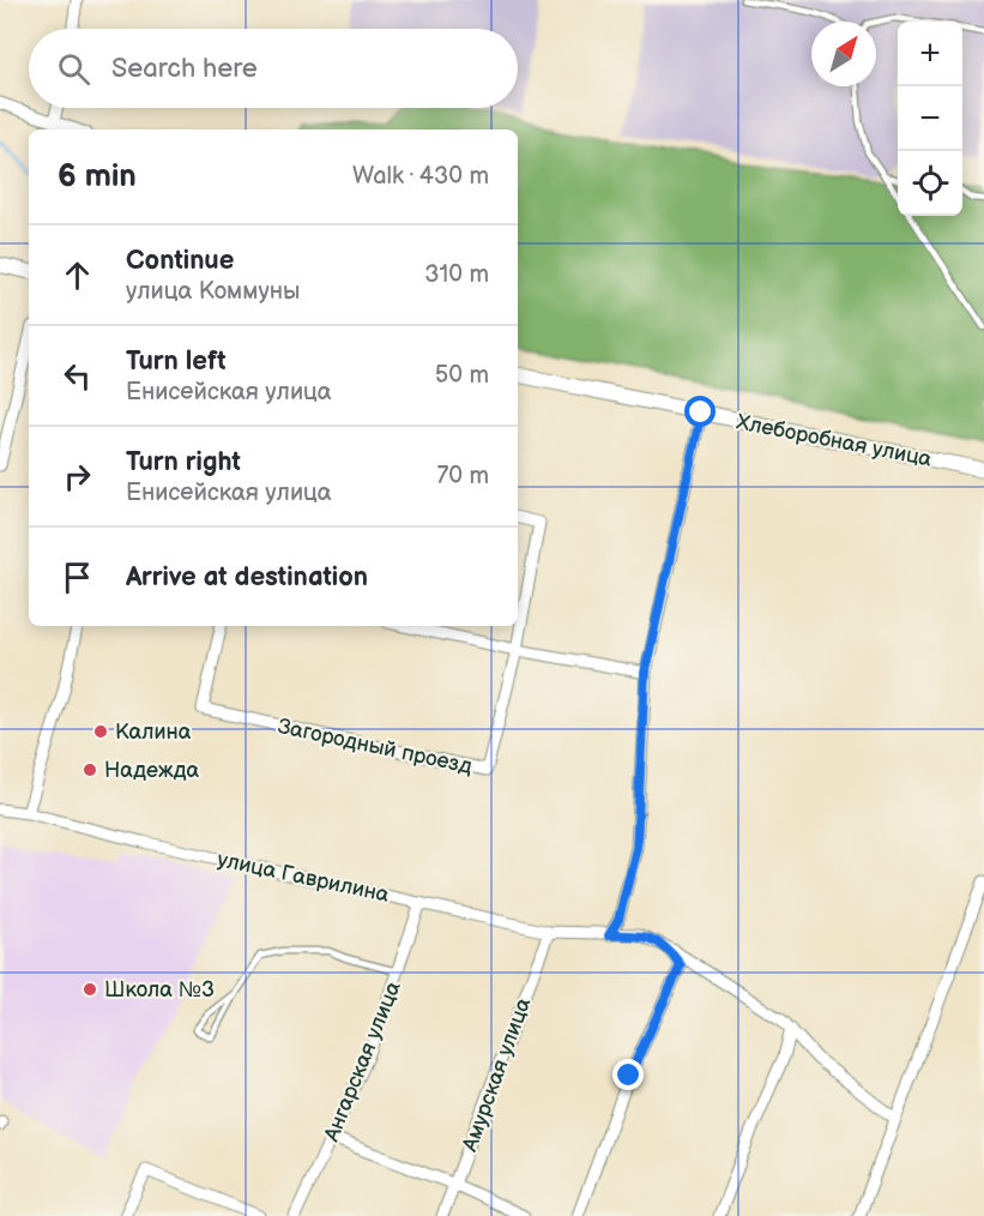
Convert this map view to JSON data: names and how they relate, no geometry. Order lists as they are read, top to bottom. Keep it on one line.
{"streets":{"main road":["Хлеборобная улица"],"street":["Загородный проезд","улица Гаврилина","Ангарская улица","Амурская улица"]},"crossings":[["улица Гаврилина","Ангарская улица"],["улица Гаврилина","Амурская улица"]],"places":["Калина","Надежда","Школа №3"],"north":"top right","page":{"map_buttons":["+","−"],"search":"Search here","heading":["6 min","Walk · 430 m"],"list":[["Continue","улица Коммуны","310 m"],["Turn left","Енисейская улица","50 m"],["Turn right","Енисейская улица","70 m"],"Arrive at destination"]}}
